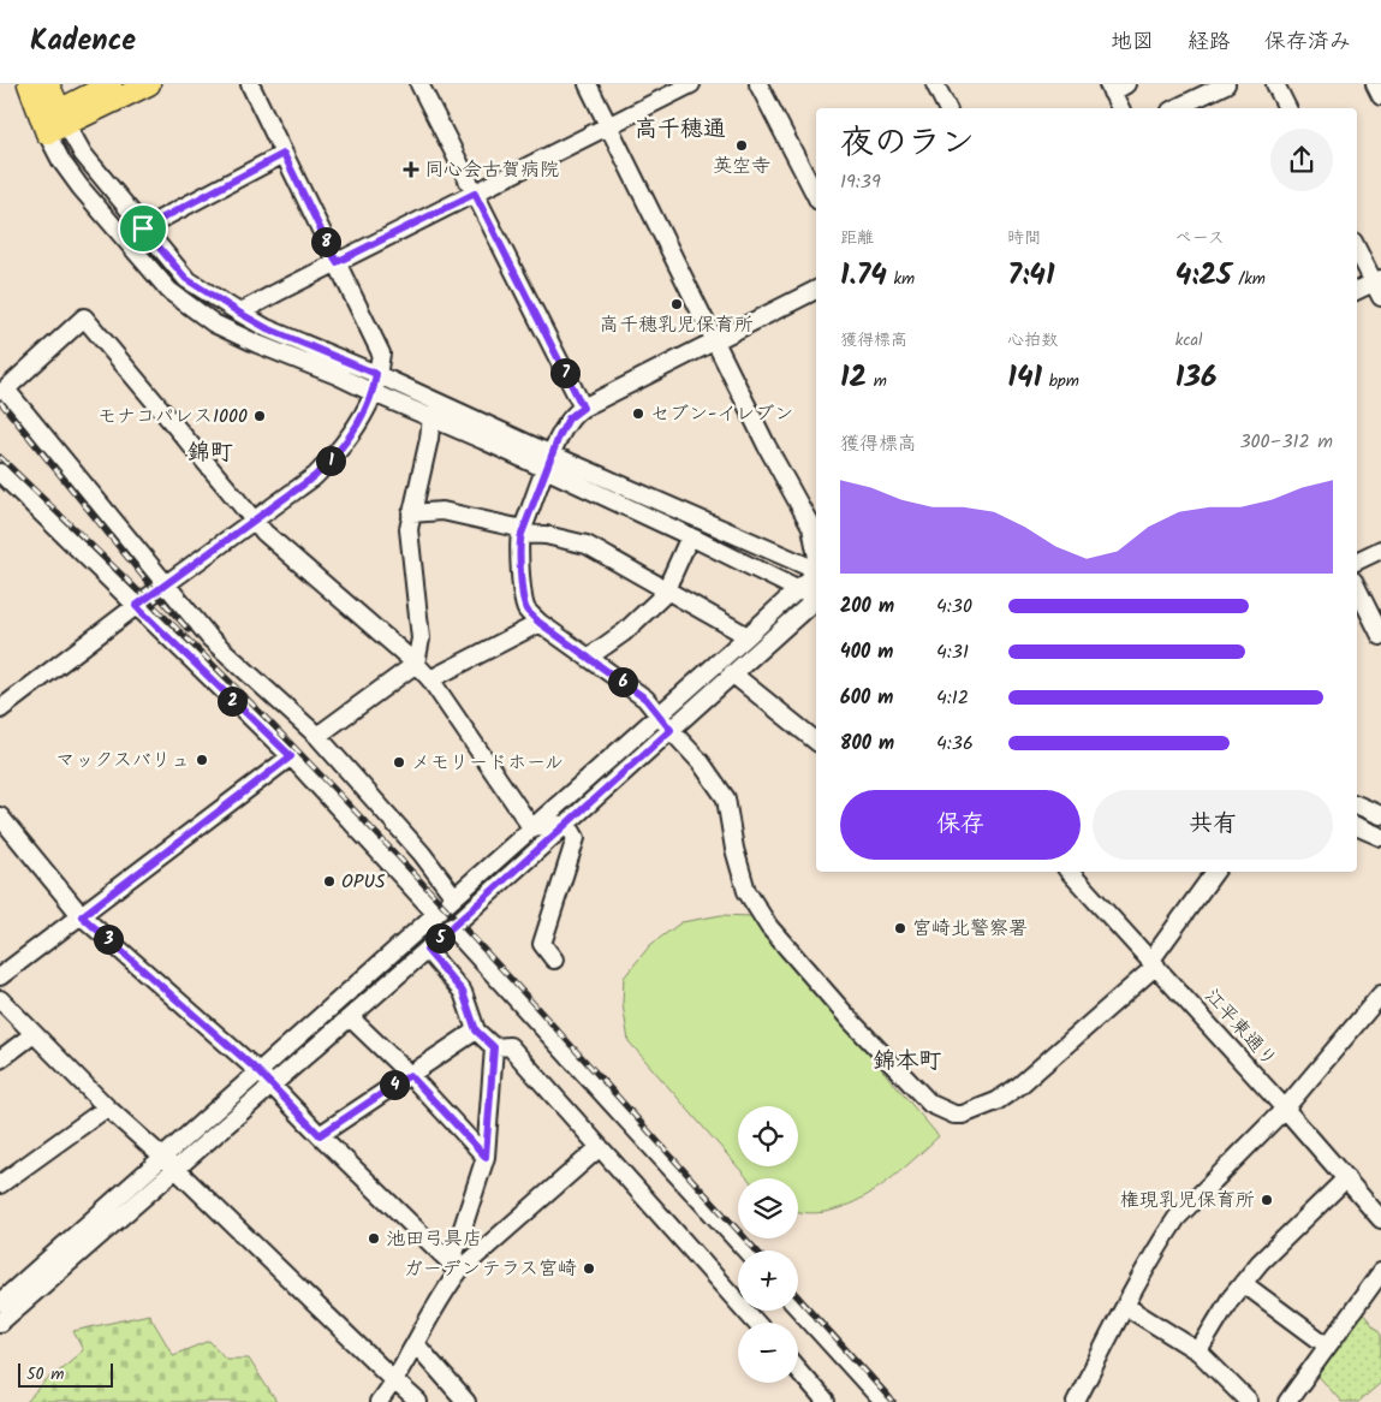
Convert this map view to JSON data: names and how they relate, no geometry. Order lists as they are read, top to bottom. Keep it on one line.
{"streets":{"street":["江平東通り"]},"districts":["高千穂通","錦町","錦本町"],"places":{"other":["英空寺","高千穂乳児保育所","セブン-イレブン","モナコパレス1000","マックスバリュ","メモリードホール","OPUS","宮崎北警察署","権現乳児保育所","池田弓具店","ガーデンテラス宮崎"],"health":["同心会古賀病院"]},"scale_bar":"50 m","page":{"header":"Kadence","nav":["地図","経路","保存済み"],"heading":["夜のラン","19:39"],"stats":[["距離","1.74 km"],["時間","7:41"],["ペース","4:25 /km"],["獲得標高","12 m"],["心拍数","141 bpm"],["kcal","136"]],"pins":["8","7","1","6","2","5","3","4"],"chart":["獲得標高","300–312 m"],"list":[{"name":"200 m","note":"4:30"},{"name":"400 m","note":"4:31"},{"name":"600 m","note":"4:12"},{"name":"800 m","note":"4:36"}],"buttons":["保存","共有"],"map_buttons":["+","−"],"scale":"50 m"}}
